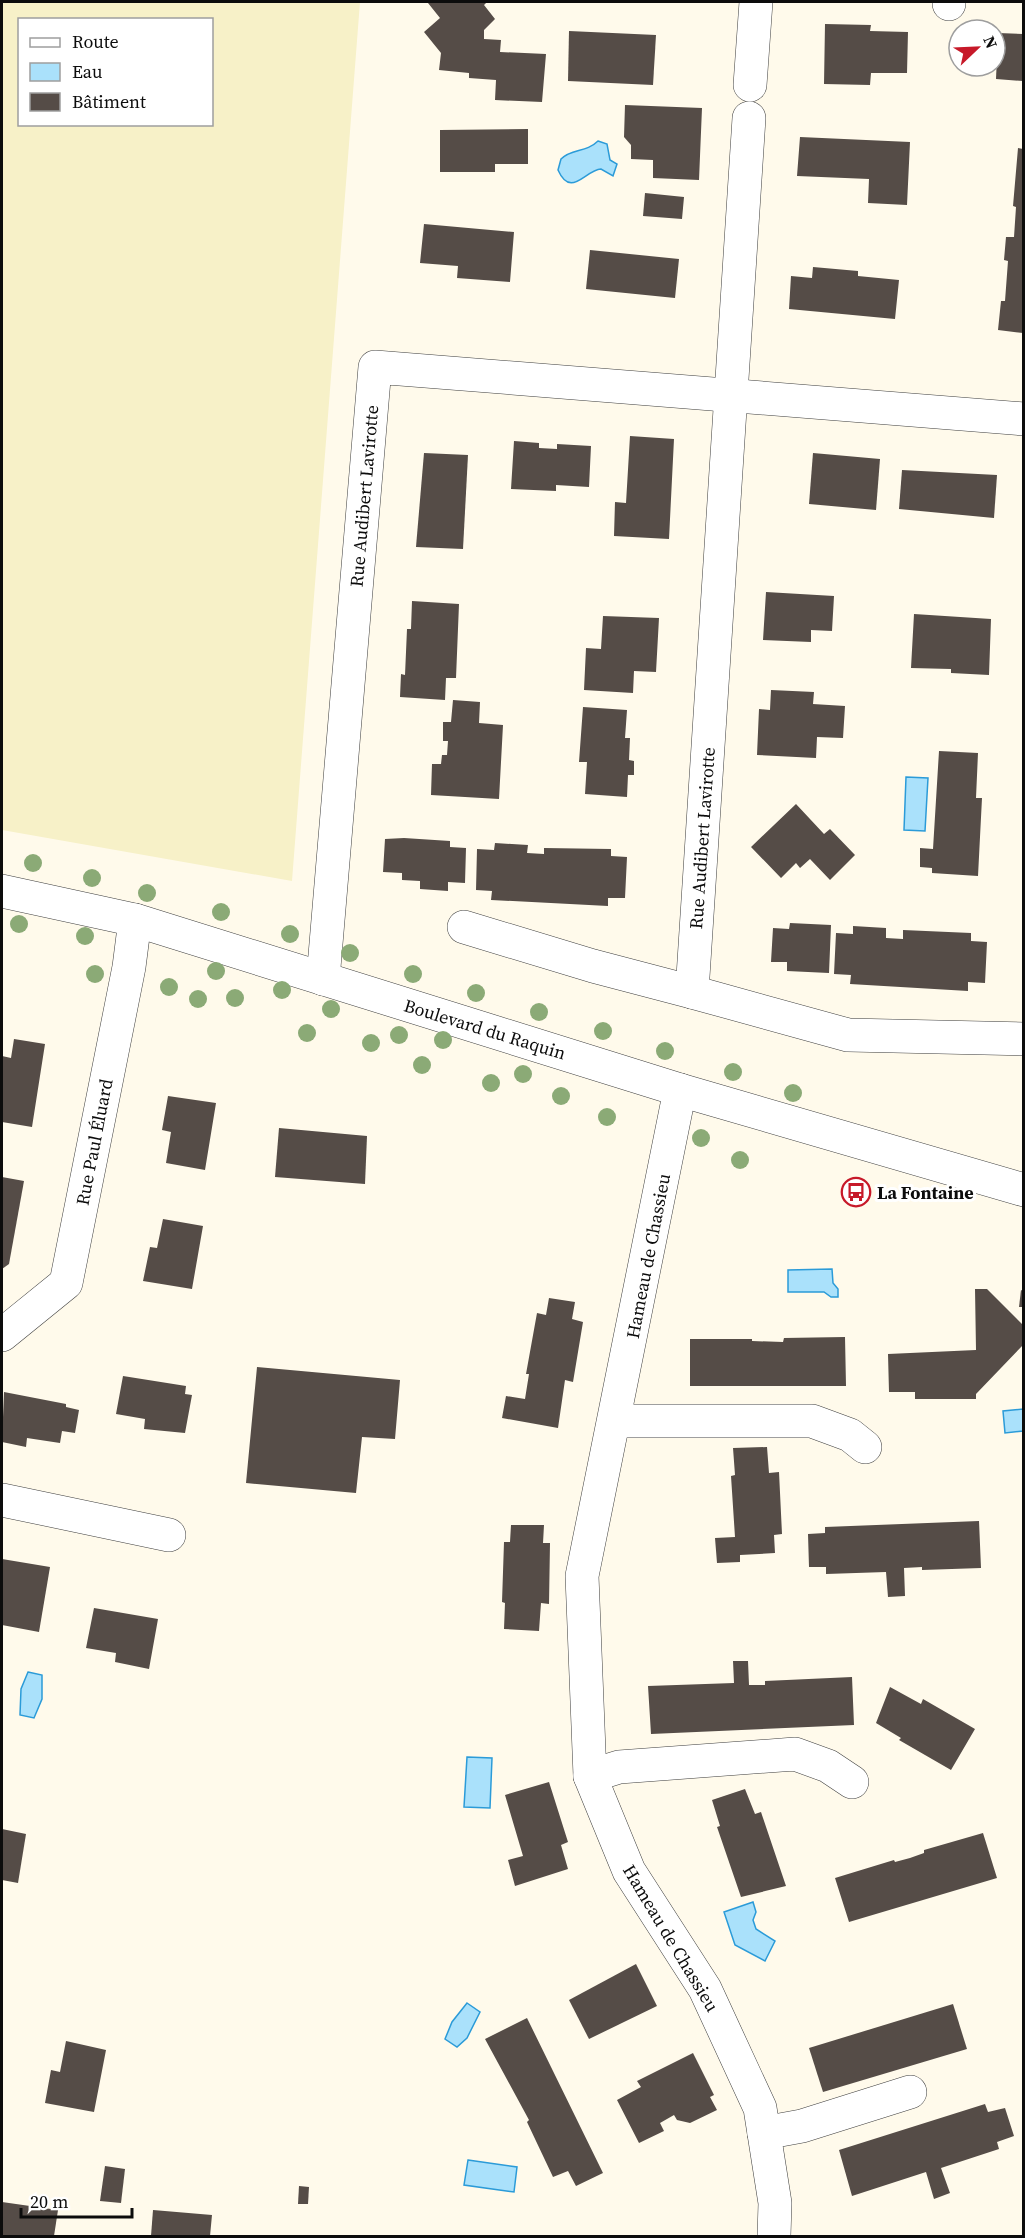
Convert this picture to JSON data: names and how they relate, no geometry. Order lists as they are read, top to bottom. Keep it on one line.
{"streets":{"street":["Rue Audibert Lavirotte","Boulevard du Raquin","Rue Paul Éluard","Hameau de Chassieu"]},"crossings":[["Rue Audibert Lavirotte","Boulevard du Raquin"],["Boulevard du Raquin","Rue Paul Éluard"],["Boulevard du Raquin","Hameau de Chassieu"]],"places":{"bus stop":["La Fontaine"]},"legend":["Route","Eau","Bâtiment"],"scale_bar":"20 m","north":"top right"}
